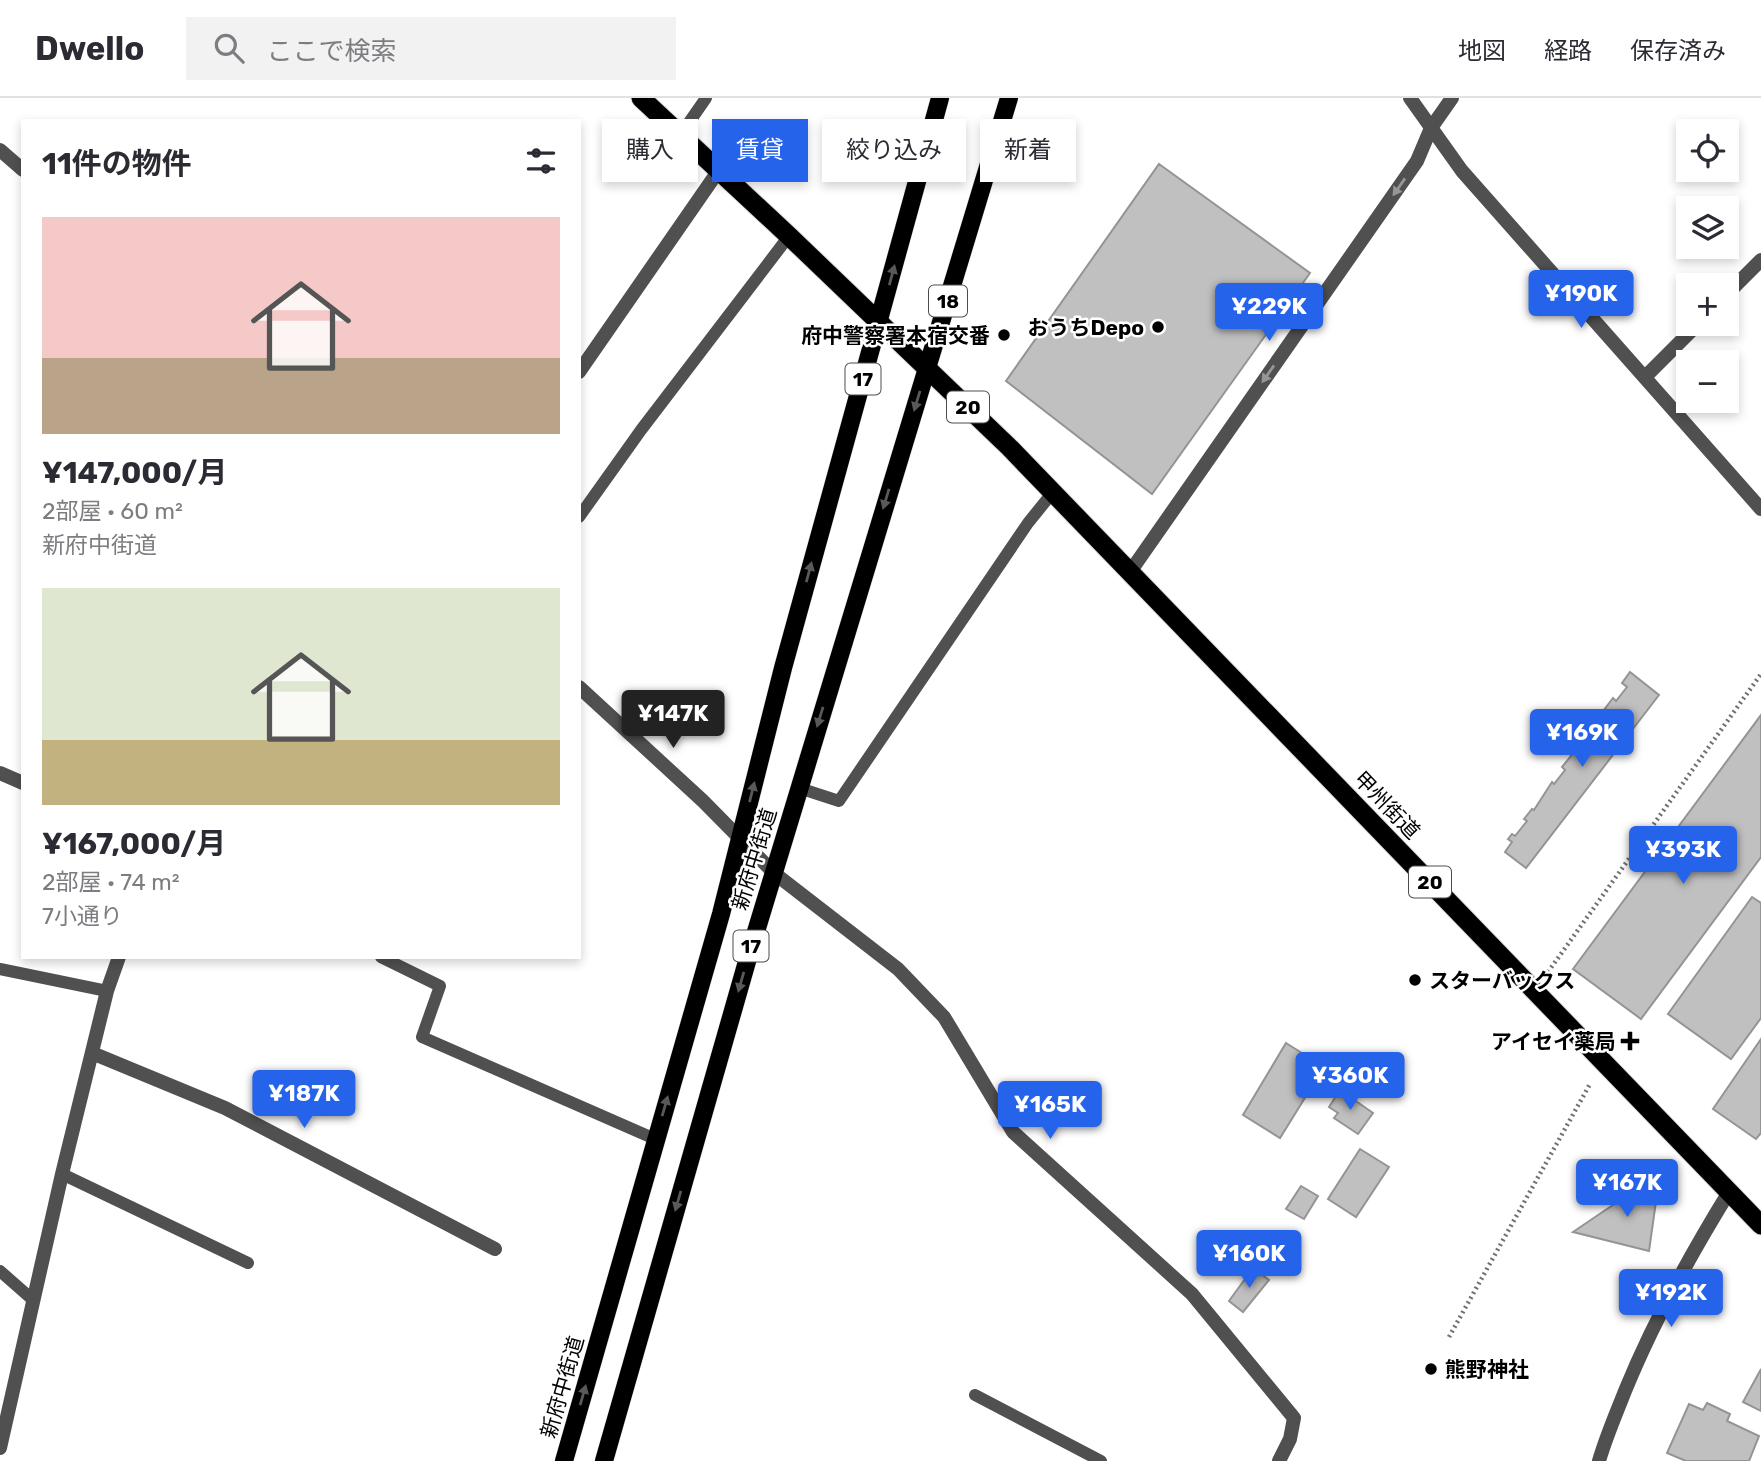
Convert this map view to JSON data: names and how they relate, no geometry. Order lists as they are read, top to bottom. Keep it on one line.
{"streets":{"highway":["20","甲州街道"],"main road":["18","17","新府中街道"]},"crossings":[["18","20"],["18","甲州街道"],["18","新府中街道"],["20","甲州街道"],["20","新府中街道"],["甲州街道","新府中街道"]],"places":{"other":["おうちDepo","府中警察署本宿交番","スターバックス","熊野神社"],"health":["アイセイ薬局"]},"page":{"header":"Dwello","search":"ここで検索","nav":["地図","経路","保存済み"],"map_buttons":["+","−"],"chip":["購入","賃貸","絞り込み","新着"],"heading":"11件の物件","list":[{"name":"¥147,000/月","note":"2部屋 · 60 m² · 新府中街道"},{"name":"¥167,000/月","note":"2部屋 · 74 m² · 7小通り"}],"price":["¥190K","¥229K","¥147K","¥169K","¥393K","¥360K","¥187K","¥165K","¥167K","¥160K","¥192K"]}}
